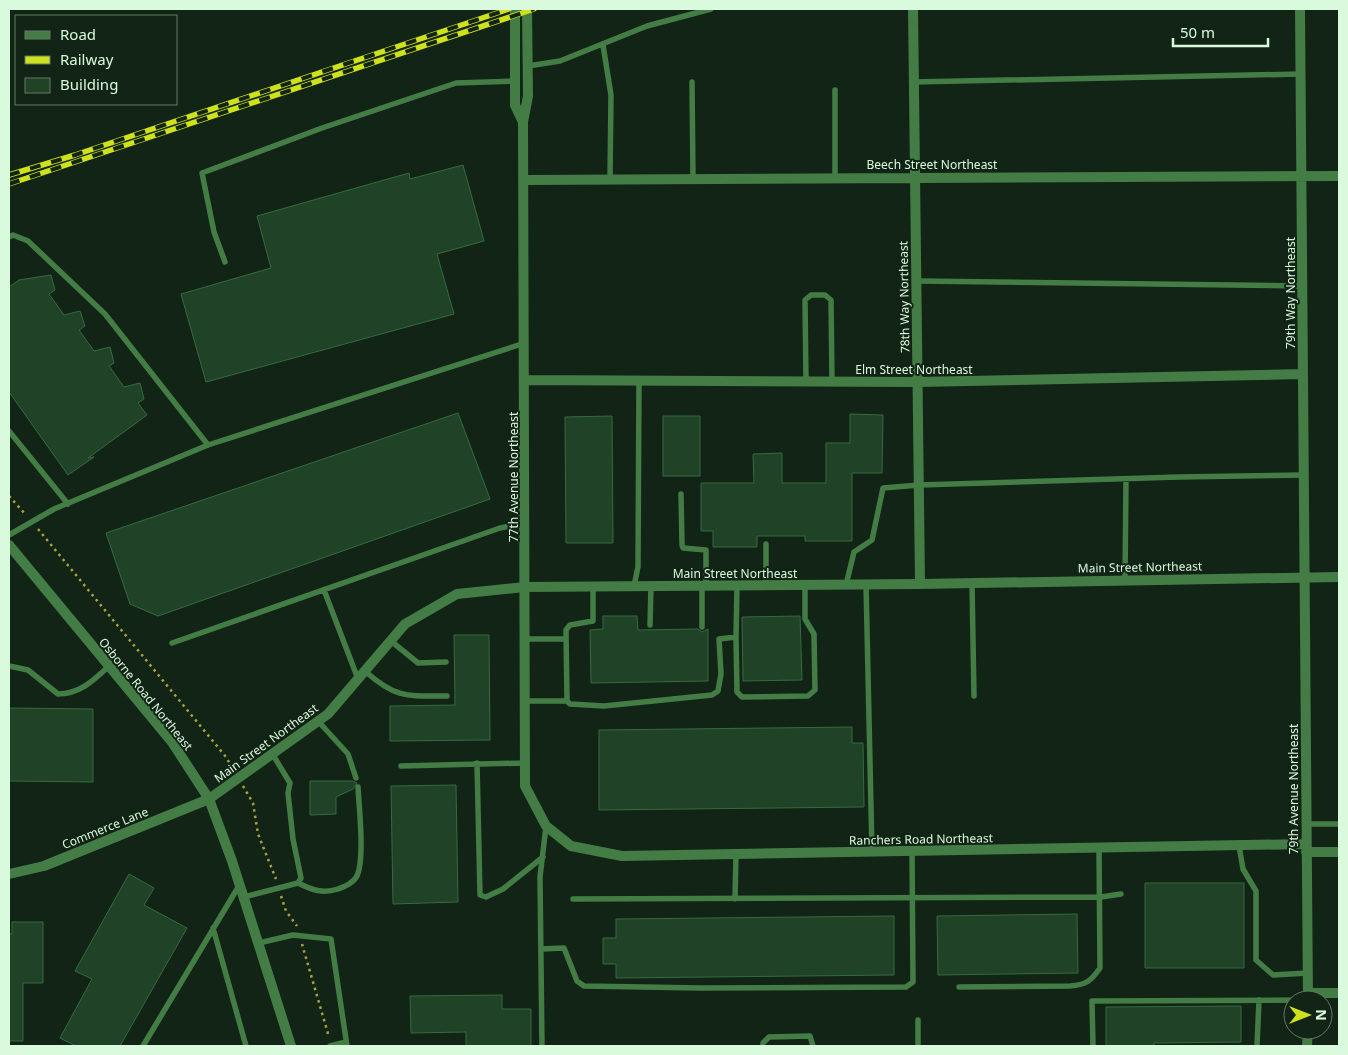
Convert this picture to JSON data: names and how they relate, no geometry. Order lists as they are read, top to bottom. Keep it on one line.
{"streets":{"street":["Beech Street Northeast","79th Way Northeast","78th Way Northeast","Elm Street Northeast","77th Avenue Northeast","Main Street Northeast","Osborne Road Northeast","79th Avenue Northeast","Commerce Lane","Ranchers Road Northeast"]},"crossings":[["Beech Street Northeast","79th Way Northeast"],["Beech Street Northeast","78th Way Northeast"],["Beech Street Northeast","77th Avenue Northeast"],["79th Way Northeast","Elm Street Northeast"],["79th Way Northeast","Main Street Northeast"],["79th Way Northeast","79th Avenue Northeast"],["78th Way Northeast","Elm Street Northeast"],["78th Way Northeast","Main Street Northeast"],["Elm Street Northeast","77th Avenue Northeast"],["77th Avenue Northeast","Main Street Northeast"],["77th Avenue Northeast","Ranchers Road Northeast"],["Main Street Northeast","Osborne Road Northeast"],["Main Street Northeast","79th Avenue Northeast"],["Main Street Northeast","Commerce Lane"],["Osborne Road Northeast","Commerce Lane"],["79th Avenue Northeast","Ranchers Road Northeast"]],"legend":["Road","Railway","Building"],"scale_bar":"50 m","north":"right"}
